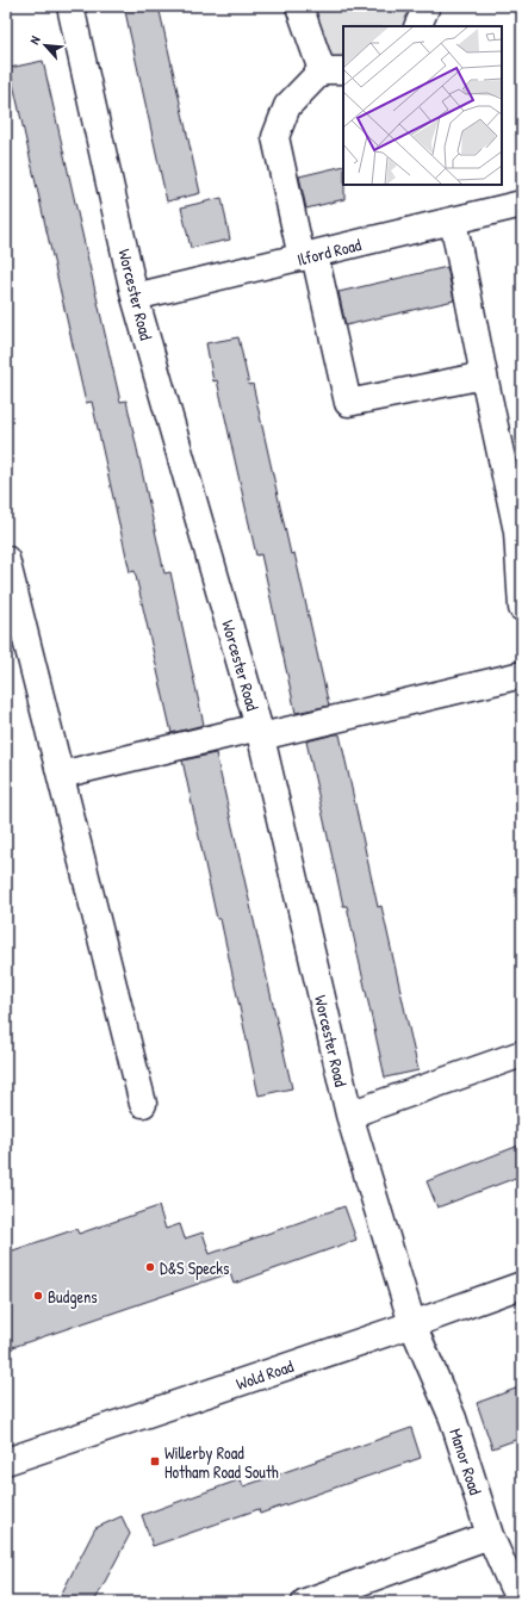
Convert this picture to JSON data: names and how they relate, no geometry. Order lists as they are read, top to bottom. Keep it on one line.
{"streets":{"street":["Ilford Road","Worcester Road","Wold Road","Manor Road"]},"crossings":[["Ilford Road","Worcester Road"],["Worcester Road","Wold Road"],["Worcester Road","Manor Road"],["Wold Road","Manor Road"]],"places":{"other":["D&S Specks","Budgens"],"transit":["Willerby Road Hotham Road South"]},"north":"top left"}
